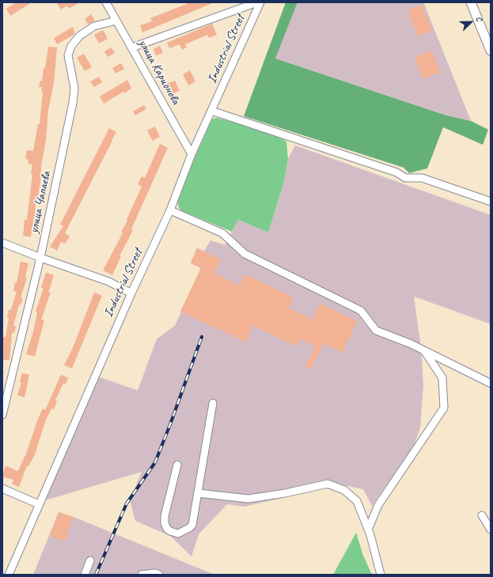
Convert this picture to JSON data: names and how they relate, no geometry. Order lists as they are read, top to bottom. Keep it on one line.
{"streets":{"street":["Industrial Street","улица Карионова","улица Чапаева"]},"crossings":[["Industrial Street","улица Карионова"],["улица Карионова","улица Чапаева"]],"north":"top right"}
